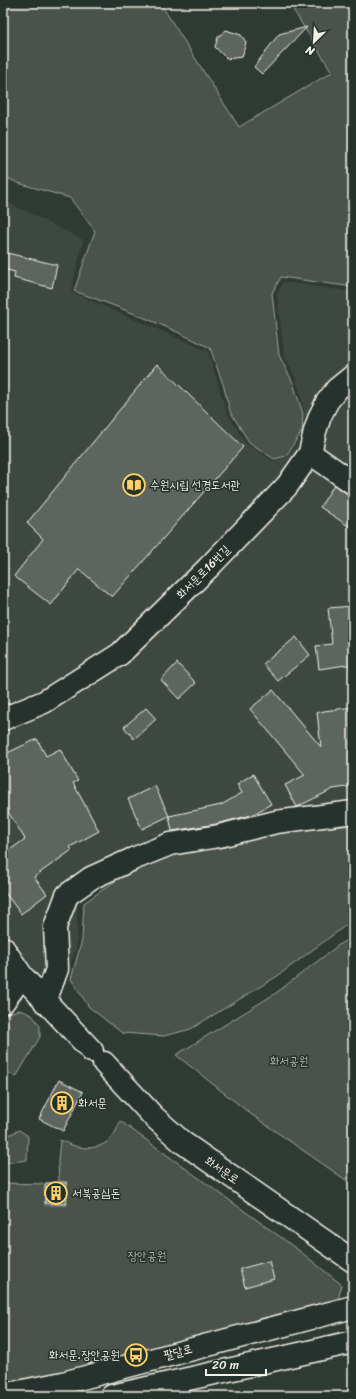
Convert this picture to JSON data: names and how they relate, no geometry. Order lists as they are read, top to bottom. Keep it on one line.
{"streets":{"street":["화서문로16번길","화서문로","팔달로"]},"parks":["화서공원","장안공원"],"places":{"library":["수원시립 선경도서관"],"building":["화서문","서북공심돈"],"bus stop":["화서문.장안공원"]},"scale_bar":"20 m","north":"bottom left"}
